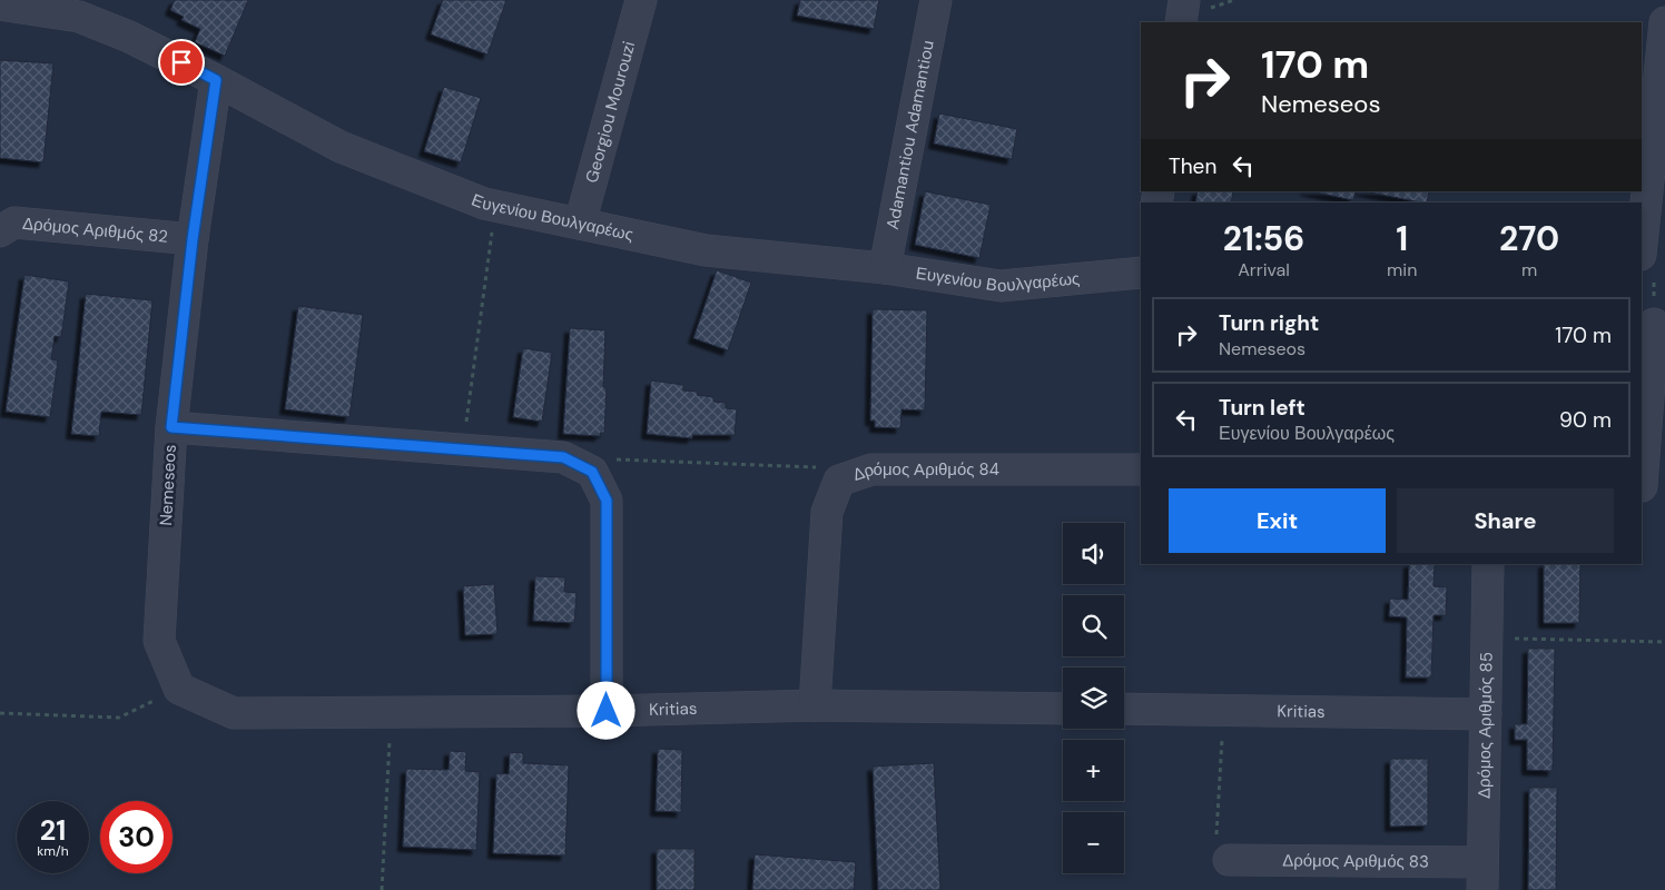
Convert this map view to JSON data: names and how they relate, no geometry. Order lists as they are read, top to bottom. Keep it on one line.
{"streets":{"street":["Georgiou Mourouzi","Adamantiou Adamantiou","Ευγενίου Βουλγαρέως","Δρόμος Αριθμός 82","Δρόμος Αριθμός 84","Nemeseos","Kritias","Δρόμος Αριθμός 85","Δρόμος Αριθμός 83"]},"crossings":[["Georgiou Mourouzi","Ευγενίου Βουλγαρέως"],["Adamantiou Adamantiou","Ευγενίου Βουλγαρέως"],["Ευγενίου Βουλγαρέως","Nemeseos"],["Δρόμος Αριθμός 82","Nemeseos"],["Δρόμος Αριθμός 84","Kritias"],["Nemeseos","Kritias"],["Kritias","Δρόμος Αριθμός 85"],["Δρόμος Αριθμός 85","Δρόμος Αριθμός 83"]],"page":{"turn":["170 m","Nemeseos"],"then":"Then","eta":["21:56","Arrival","1","min","270","m"],"list":[{"name":"Turn right","note":"Nemeseos","value":"170 m"},{"name":"Turn left","note":"Ευγενίου Βουλγαρέως","value":"90 m"}],"buttons":["Exit","Share"],"map_buttons":["+","−"],"speed":"21 km/h","limit":"30"}}
